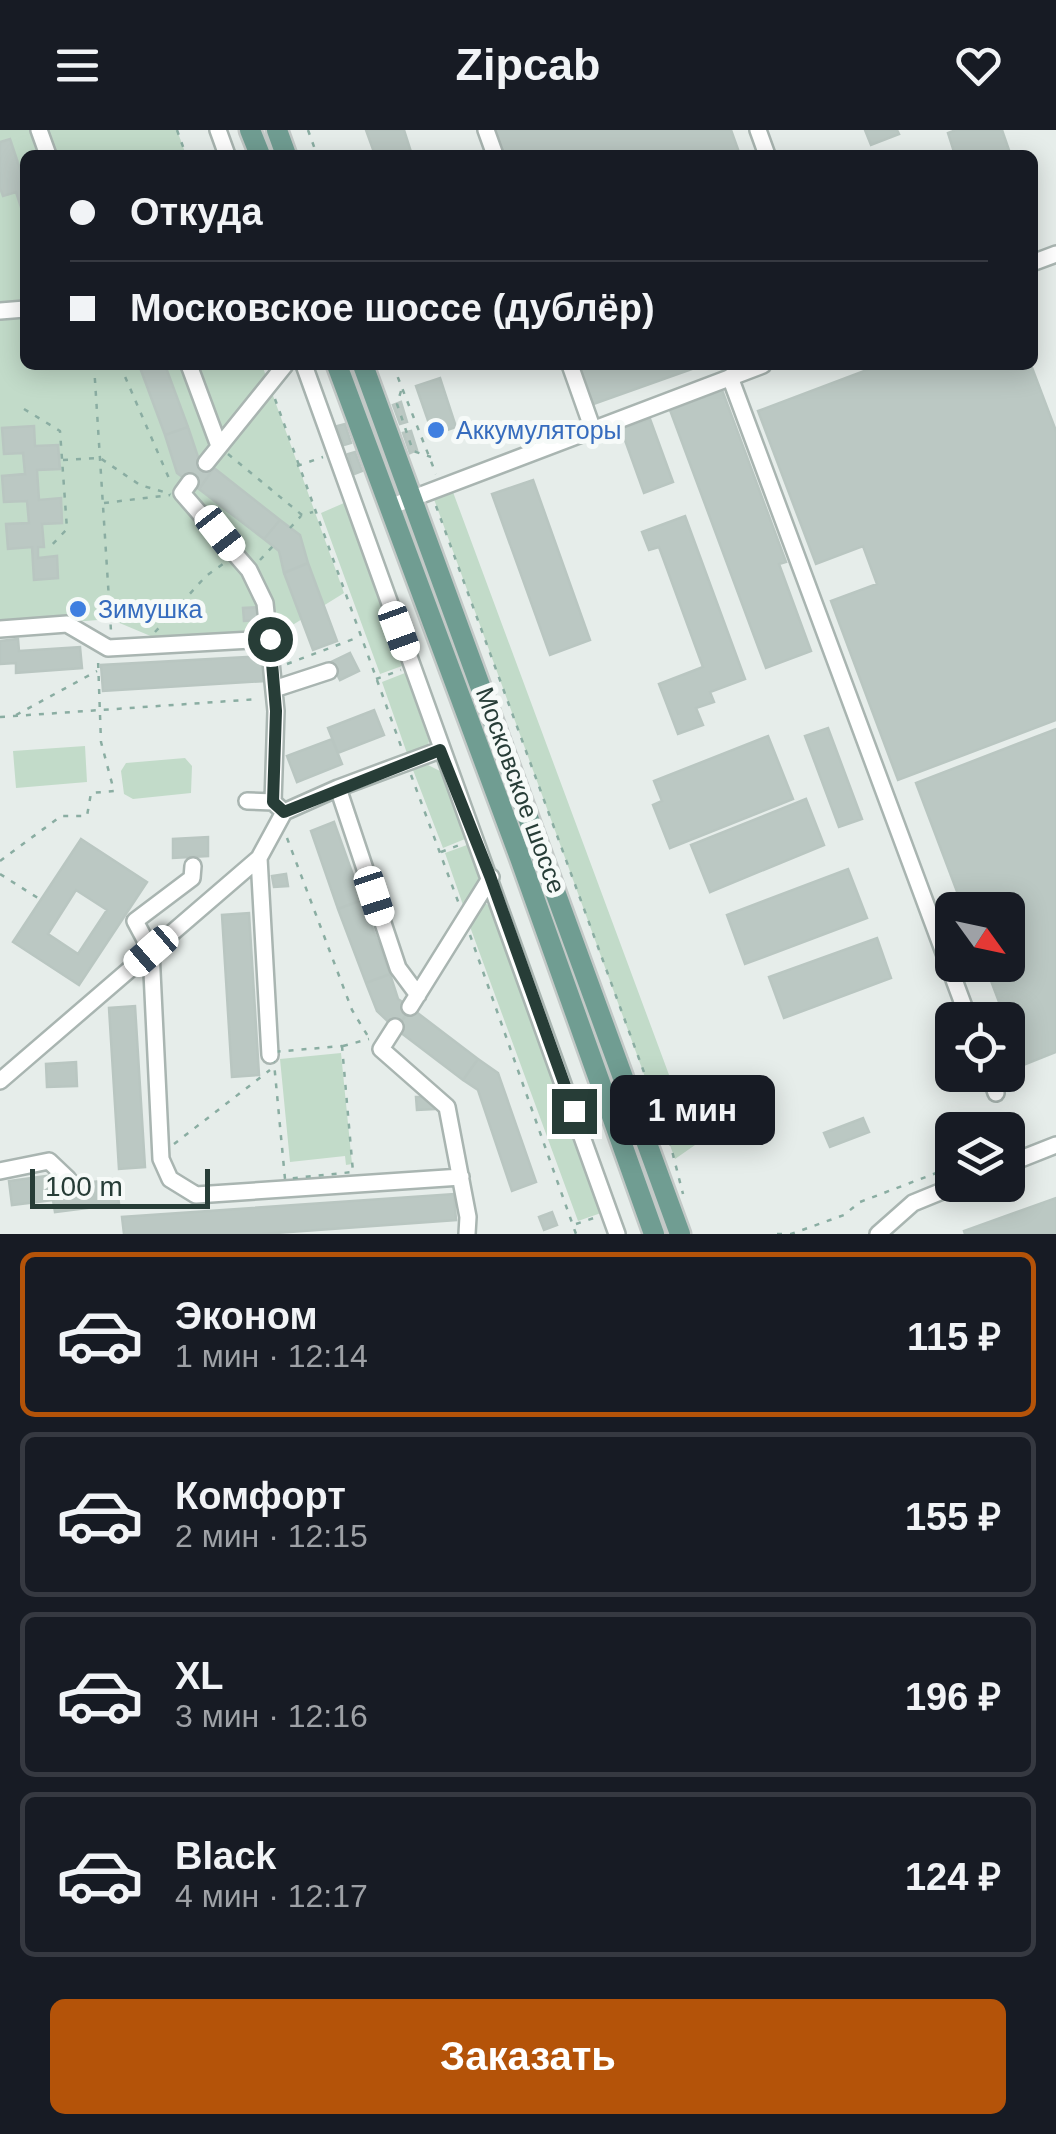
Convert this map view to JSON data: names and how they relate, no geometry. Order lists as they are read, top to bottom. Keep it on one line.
{"streets":{"main road":["Московское шоссе"]},"places":["Аккумуляторы","Зимушка"],"scale_bar":"100 m","north":"bottom right","page":{"header":"Zipcab","banner":["Откуда","Московское шоссе (дублёр)"],"bubble":"1 мин","scale":"100 m","list":[{"name":"Эконом","note":"1 мин · 12:14","value":"115 ₽"},{"name":"Комфорт","note":"2 мин · 12:15","value":"155 ₽"},{"name":"XL","note":"3 мин · 12:16","value":"196 ₽"},{"name":"Black","note":"4 мин · 12:17","value":"124 ₽"}],"buttons":"Заказать"}}
